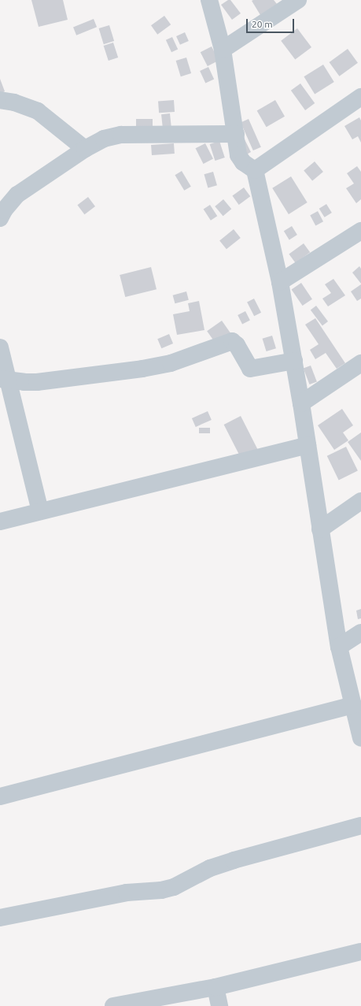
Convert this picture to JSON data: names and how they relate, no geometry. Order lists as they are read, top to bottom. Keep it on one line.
{"scale_bar":"20 m"}
